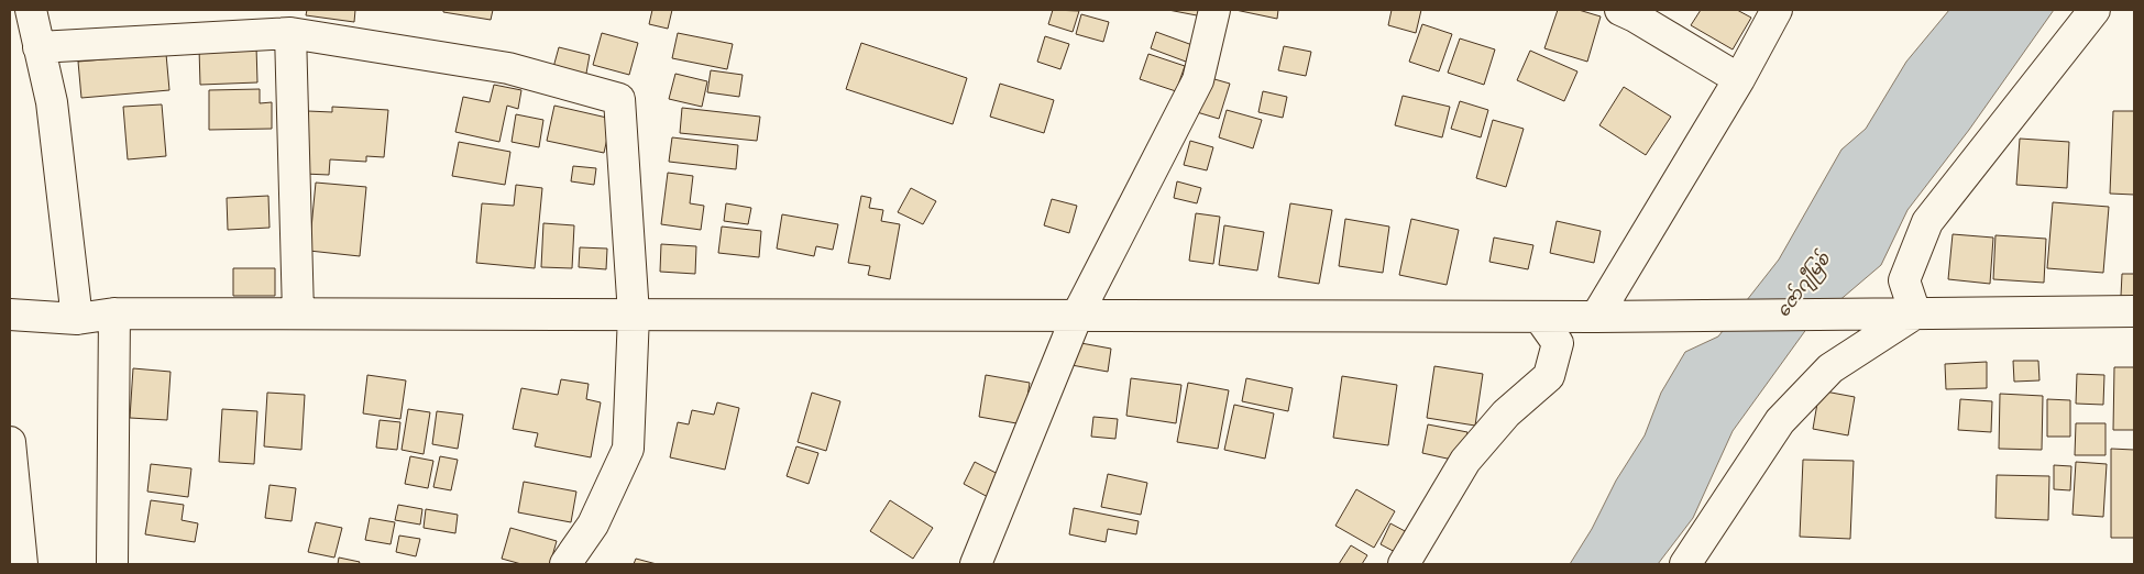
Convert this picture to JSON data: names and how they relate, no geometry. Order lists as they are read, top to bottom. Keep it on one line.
{"water":["ဇော်ဂျီမြစ်"]}
